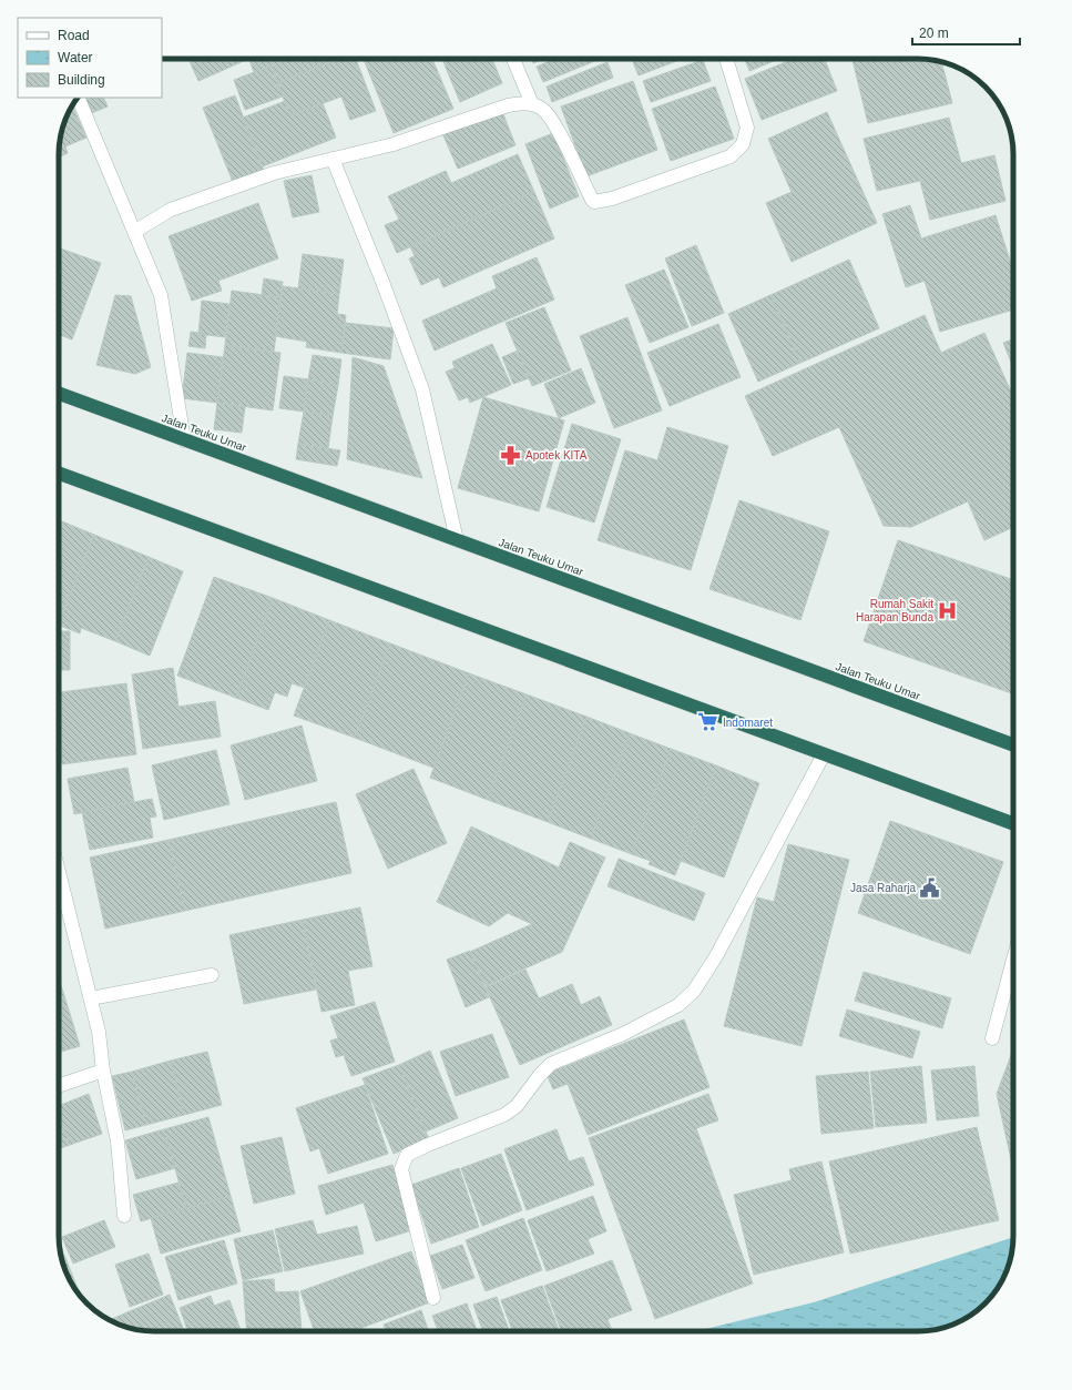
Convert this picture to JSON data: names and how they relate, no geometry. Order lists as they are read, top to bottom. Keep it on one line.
{"streets":{"highway":["Jalan Teuku Umar"]},"places":{"pharmacy":["Apotek KITA"],"hospital":["Rumah Sakit Harapan Bunda"],"supermarket":["Indomaret"],"public building":["Jasa Raharja"]},"legend":["Road","Water","Building"],"scale_bar":"20 m"}
